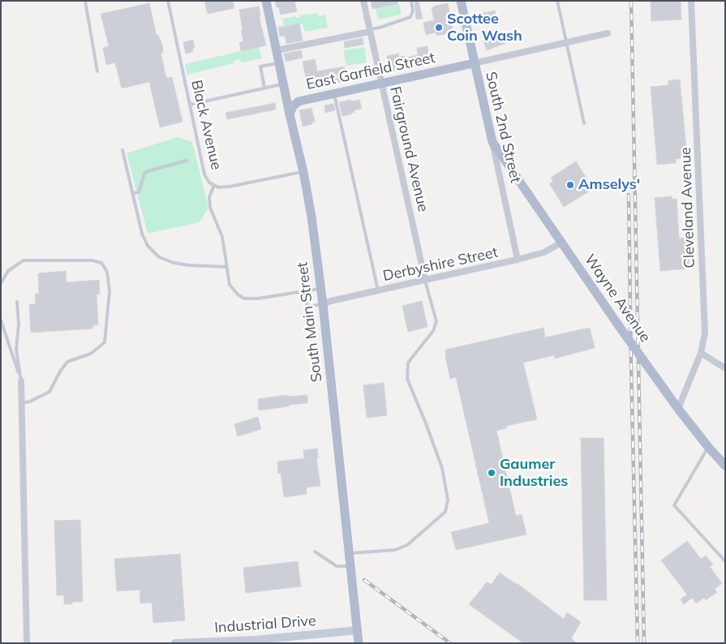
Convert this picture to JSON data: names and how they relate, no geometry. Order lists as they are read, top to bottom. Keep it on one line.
{"streets":{"main road":["East Garfield Street","South 2nd Street","Wayne Avenue","South Main Street"],"street":["Fairground Avenue","Cleveland Avenue","Derbyshire Street","Industrial Drive"],"lane":["Black Avenue"]},"crossings":[["East Garfield Street","South 2nd Street"],["East Garfield Street","Fairground Avenue"],["East Garfield Street","South Main Street"],["Black Avenue","South Main Street"],["South 2nd Street","Derbyshire Street"],["South 2nd Street","Wayne Avenue"],["Fairground Avenue","Derbyshire Street"],["Cleveland Avenue","Wayne Avenue"],["Derbyshire Street","Wayne Avenue"],["Derbyshire Street","South Main Street"],["South Main Street","Industrial Drive"]],"places":["Scottee Coin Wash","Amselys'","Gaumer Industries"]}
